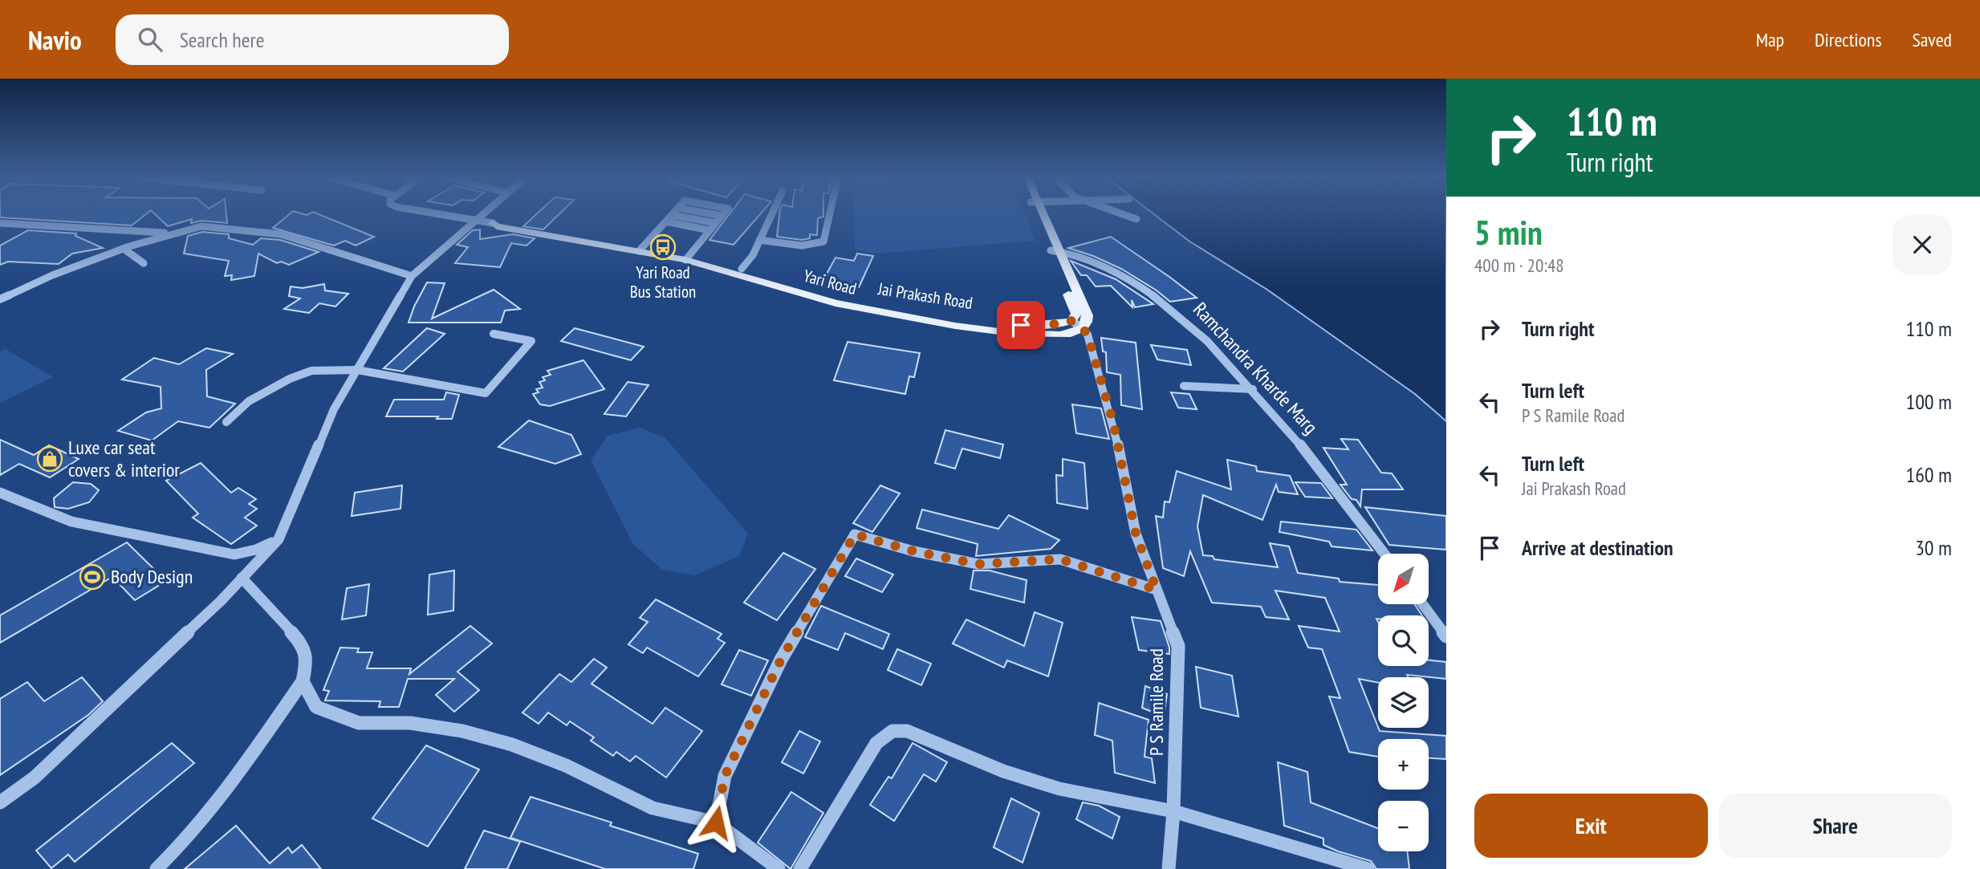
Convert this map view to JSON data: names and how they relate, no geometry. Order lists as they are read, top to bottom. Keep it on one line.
{"streets":{"main road":["Yari Road","Jai Prakash Road"],"street":["Ramchandra Kharde Marg","P S Ramile Road"]},"crossings":[["Yari Road","Jai Prakash Road"],["Yari Road","P S Ramile Road"]],"places":{"bus stop":["Yari Road Bus Station"],"shop":["Luxe car seat covers & interior"],"sports":["Body Design"]},"north":"bottom left","page":{"header":"Navio","search":"Search here","nav":["Map","Directions","Saved"],"turn":["110 m","Turn right"],"heading":["5 min","400 m · 20:48"],"list":[{"name":"Turn right","value":"110 m"},{"name":"Turn left","note":"P S Ramile Road","value":"100 m"},{"name":"Turn left","note":"Jai Prakash Road","value":"160 m"},{"name":"Arrive at destination","value":"30 m"}],"map_buttons":["+","−"],"buttons":["Exit","Share"]}}
